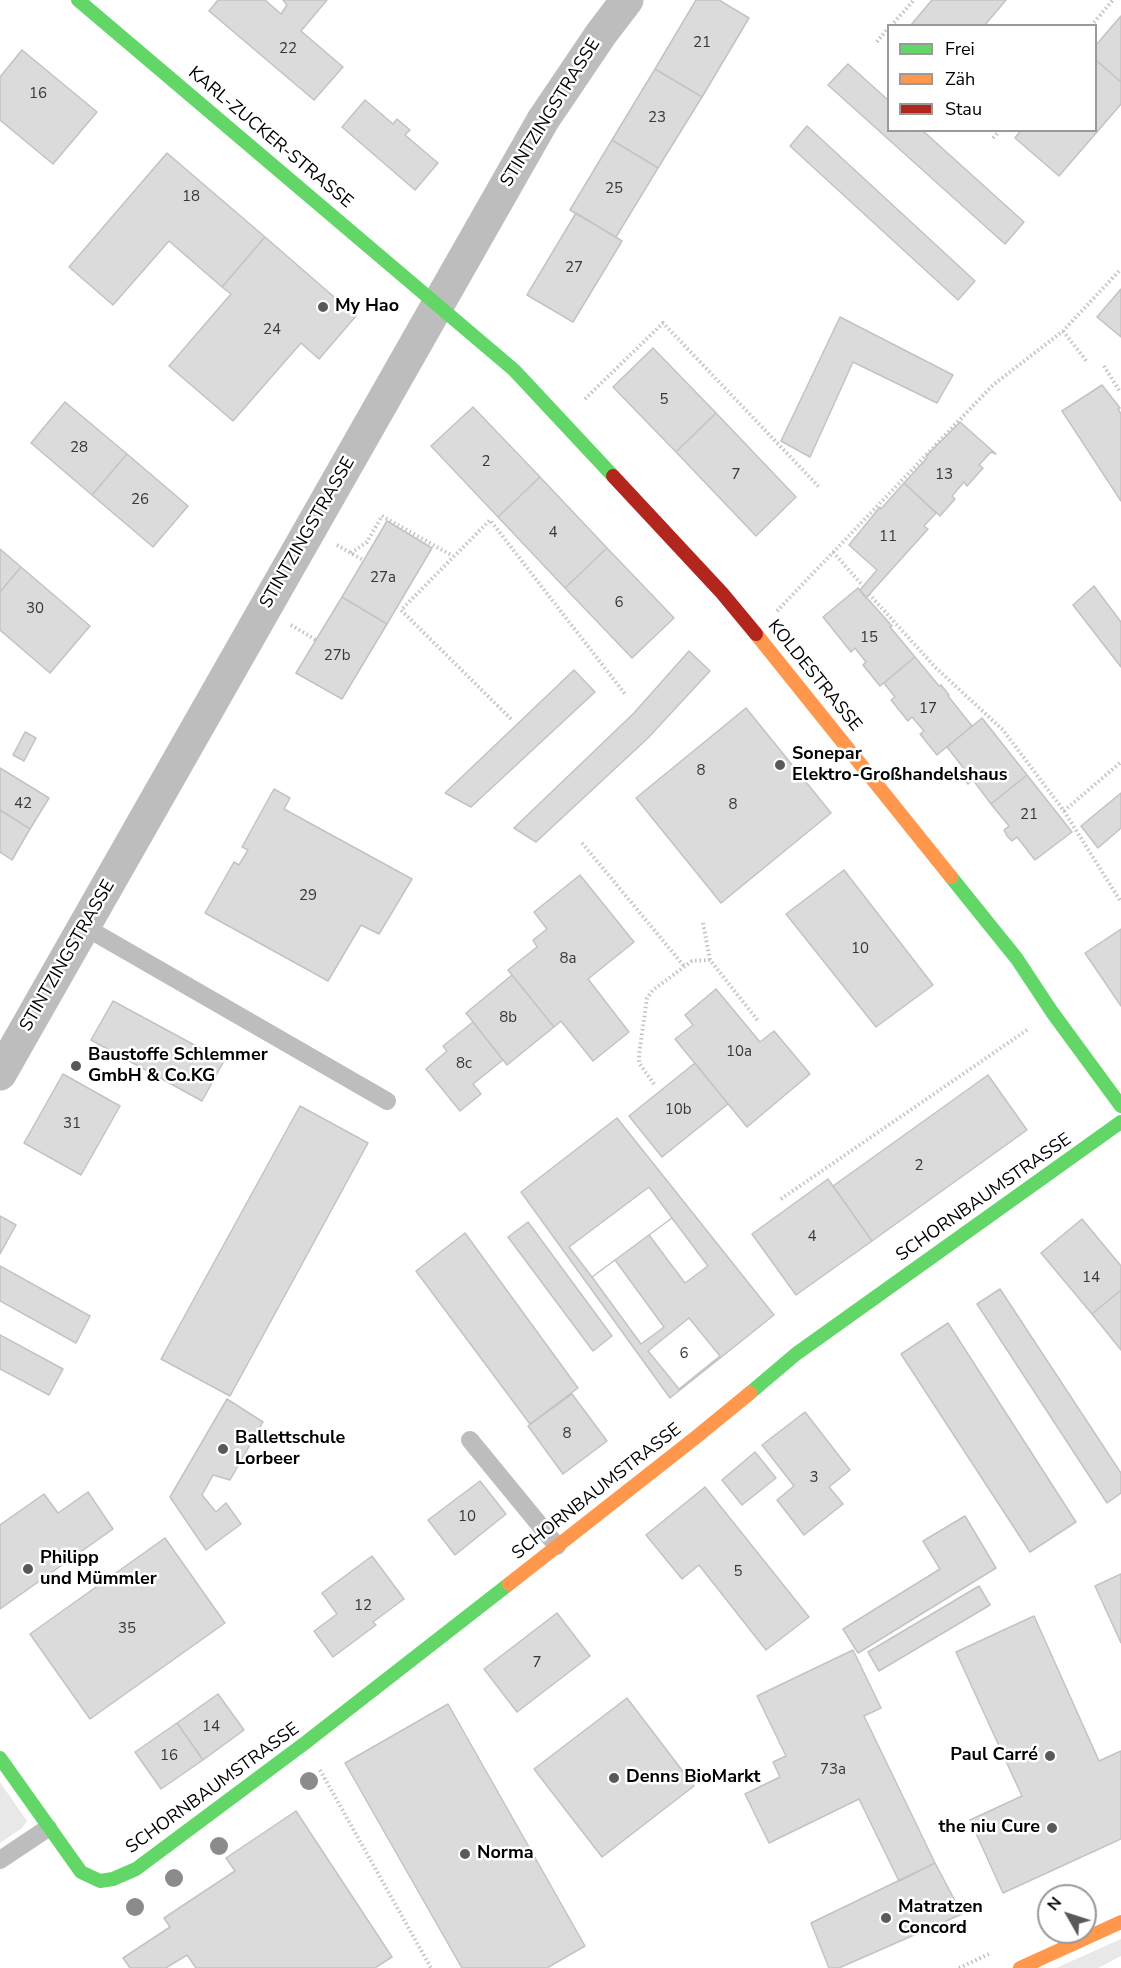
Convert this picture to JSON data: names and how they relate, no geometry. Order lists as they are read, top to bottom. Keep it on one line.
{"streets":{"street":["STINTZINGSTRASSE","KARL-ZUCKER-STRASSE","KOLDESTRASSE","SCHORNBAUMSTRASSE"]},"crossings":[["STINTZINGSTRASSE","KARL-ZUCKER-STRASSE"],["STINTZINGSTRASSE","KOLDESTRASSE"],["KARL-ZUCKER-STRASSE","KOLDESTRASSE"]],"places":["My Hao","Sonepar Elektro-Großhandelshaus","Baustoffe Schlemmer GmbH & Co.KG","Ballettschule Lorbeer","Philipp und Mümmler","Paul Carré","Denns BioMarkt","the niu Cure","Norma","Matratzen Concord"],"house_numbers":["21","22","16","23","25","18","27","24","5","28","2","7","13","26","4","11","27a","6","30","15","27b","17","8","42","8","21","29","10","8a","8b","10a","8c","10b","31","2","4","14","6","8","3","10","5","12","35","7","14","16","73a"],"legend":["Frei","Zäh","Stau"],"north":"top left"}
